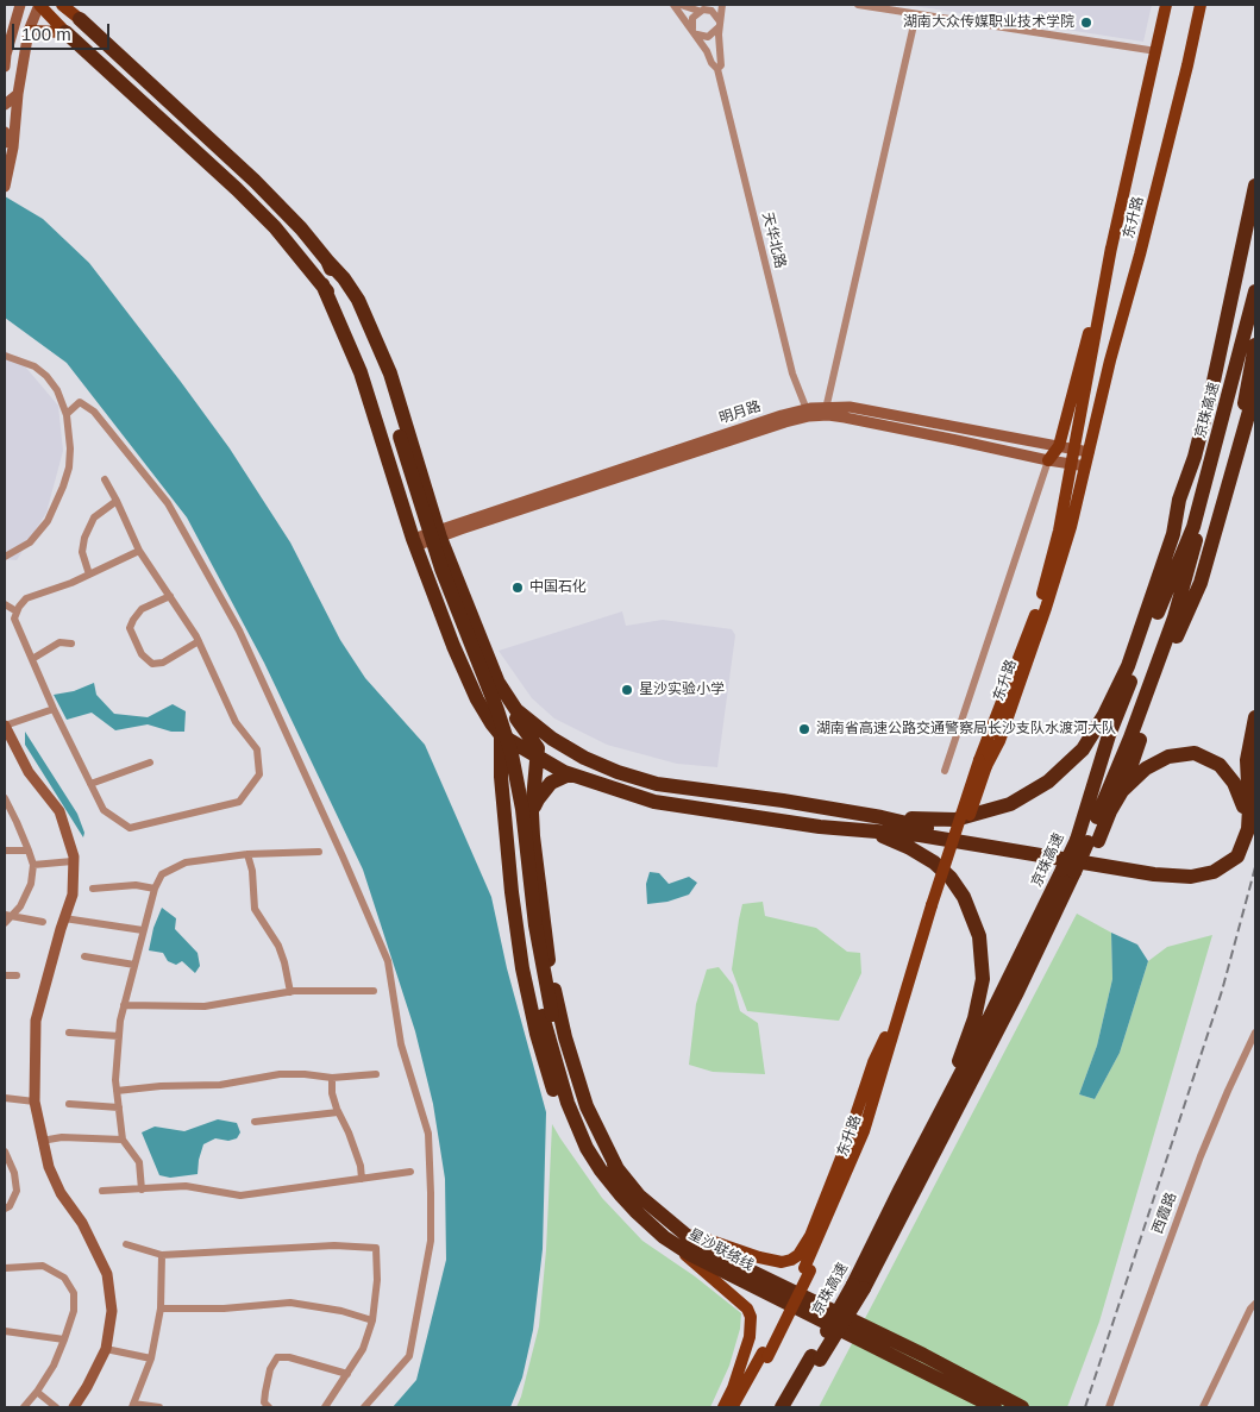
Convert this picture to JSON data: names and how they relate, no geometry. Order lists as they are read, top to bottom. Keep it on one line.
{"streets":{"highway":["京珠高速","星沙联络线"],"main road":["东升路"],"street":["天华北路","明月路","西霞路"]},"crossings":[["东升路","明月路"],["天华北路","明月路"]],"places":["湖南大众传媒职业技术学院","中国石化","星沙实验小学","湖南省高速公路交通警察局长沙支队水渡河大队"],"scale_bar":"100 m"}
